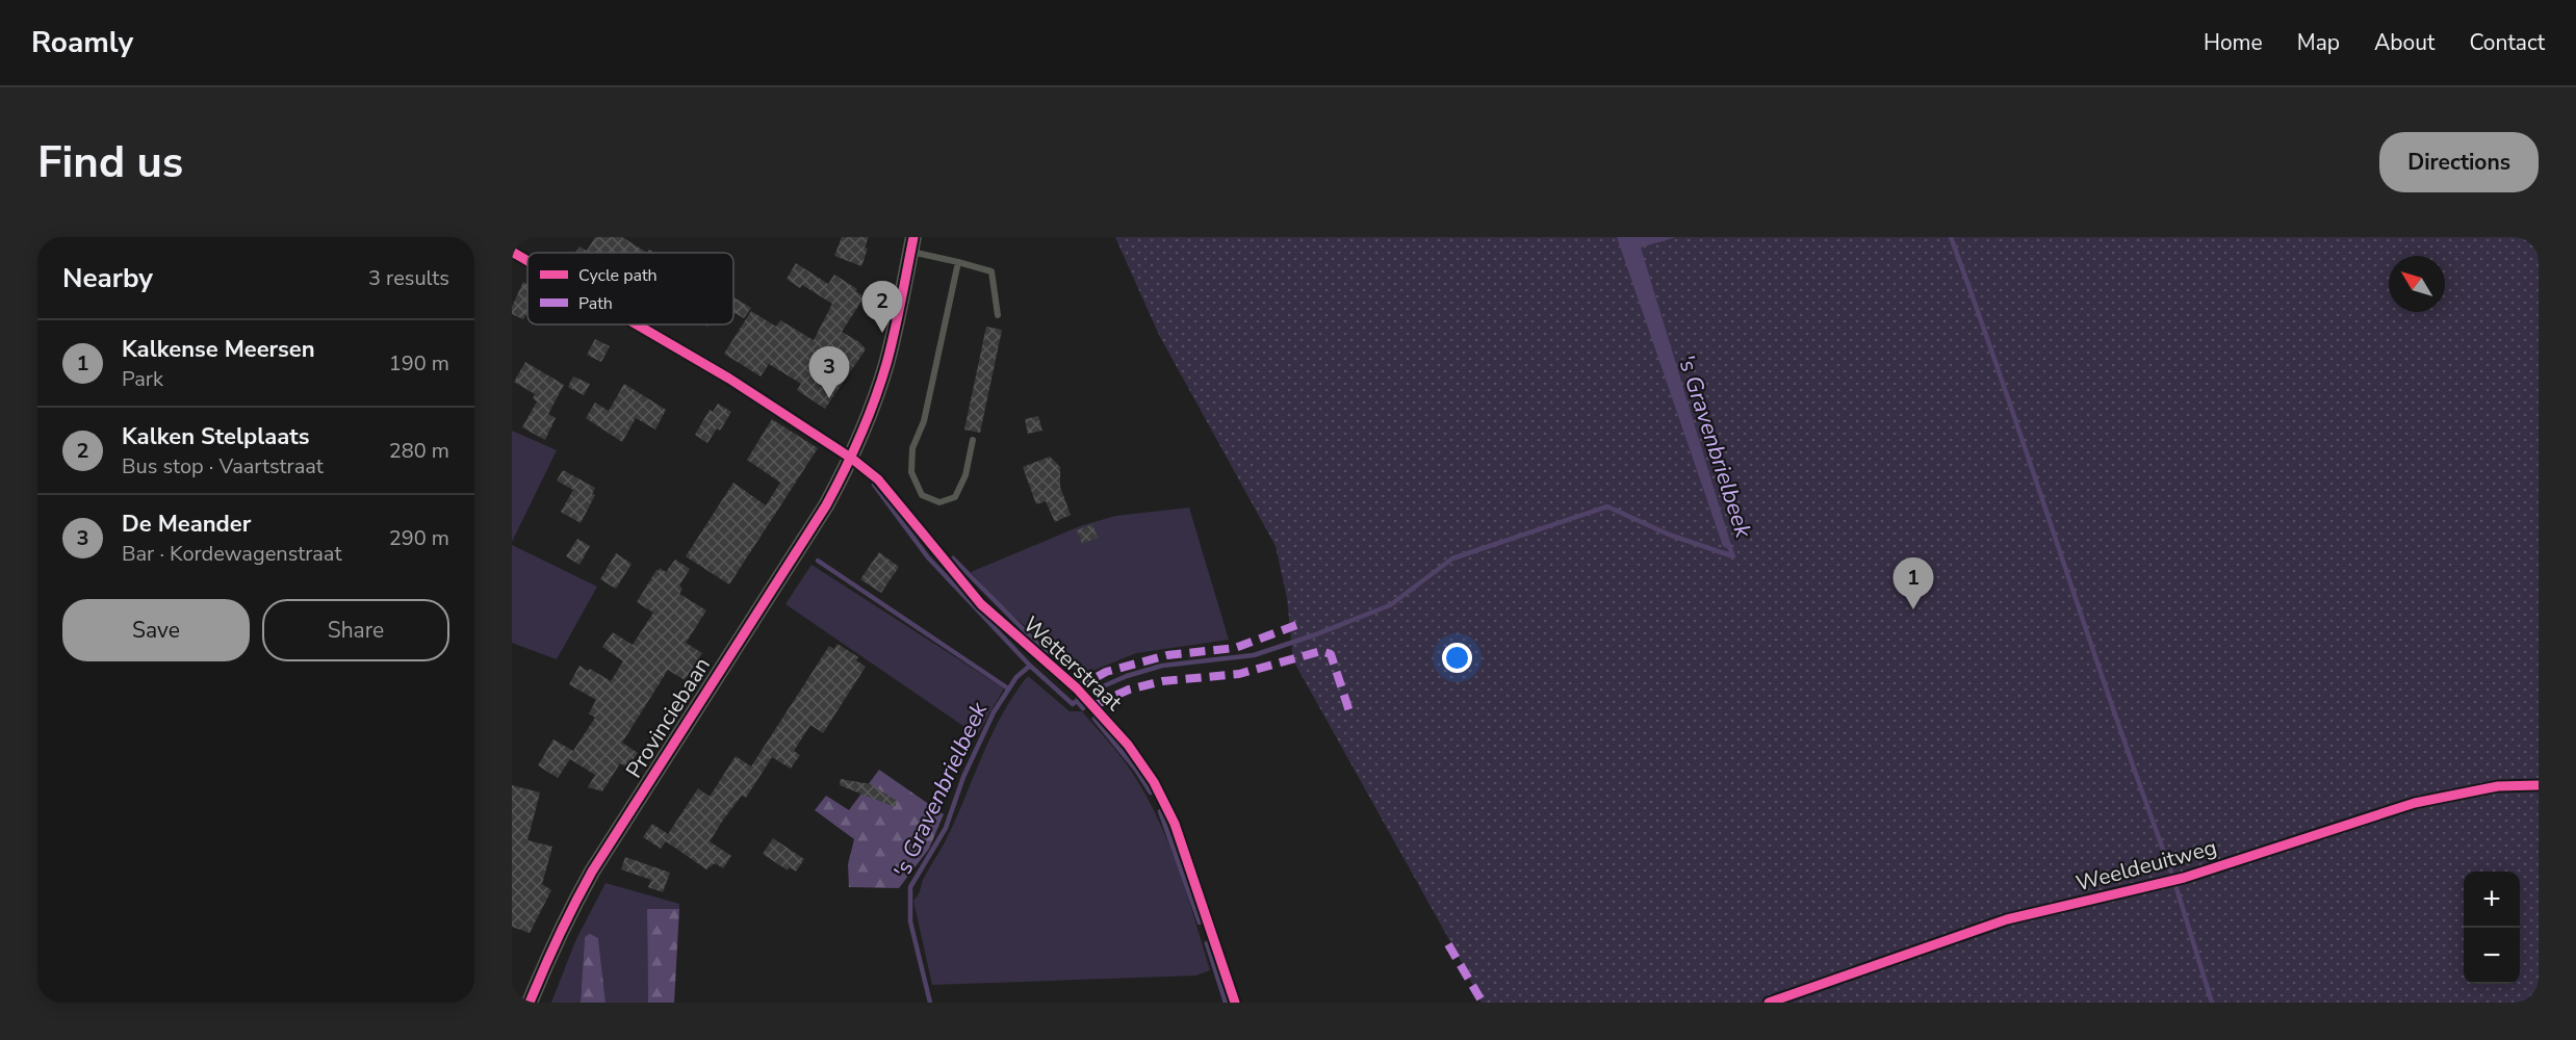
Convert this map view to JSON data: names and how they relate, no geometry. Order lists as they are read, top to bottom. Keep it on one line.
{"streets":{"main road":["Provinciebaan"],"street":["Wetterstraat","Weeldeuitweg"]},"crossings":[["Wetterstraat","Provinciebaan"]],"water":["'s Gravenbrielbeek"],"legend":["Cycle path","Path"],"north":"top left","page":{"header":"Roamly","nav":["Home","Map","About","Contact"],"buttons":["Directions",["Save","Share"]],"title":"Find us","heading":["Nearby","3 results"],"pins":["2","3","1"],"list":[{"mark":"1","name":"Kalkense Meersen","note":"Park","value":"190 m"},{"mark":"2","name":"Kalken Stelplaats","note":"Bus stop · Vaartstraat","value":"280 m"},{"mark":"3","name":"De Meander","note":"Bar · Kordewagenstraat","value":"290 m"}],"map_buttons":["+","−"]}}
